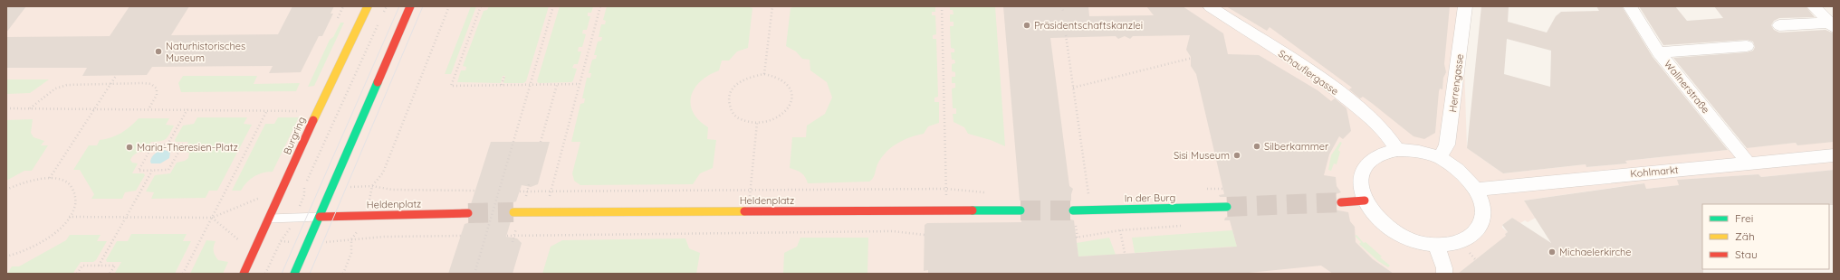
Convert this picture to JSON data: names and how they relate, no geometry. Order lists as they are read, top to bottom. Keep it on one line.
{"streets":{"street":["Schauflergasse","Herrengasse","Wallnerstraße","Burgring","Kohlmarkt","In der Burg","Heldenplatz"]},"crossings":[["Schauflergasse","Herrengasse"],["Schauflergasse","Kohlmarkt"],["Herrengasse","Kohlmarkt"],["Wallnerstraße","Kohlmarkt"]],"places":["Präsidentschaftskanzlei","Naturhistorisches Museum","Silberkammer","Maria-Theresien-Platz","Sisi Museum","Michaelerkirche"],"legend":["Frei","Zäh","Stau"]}
